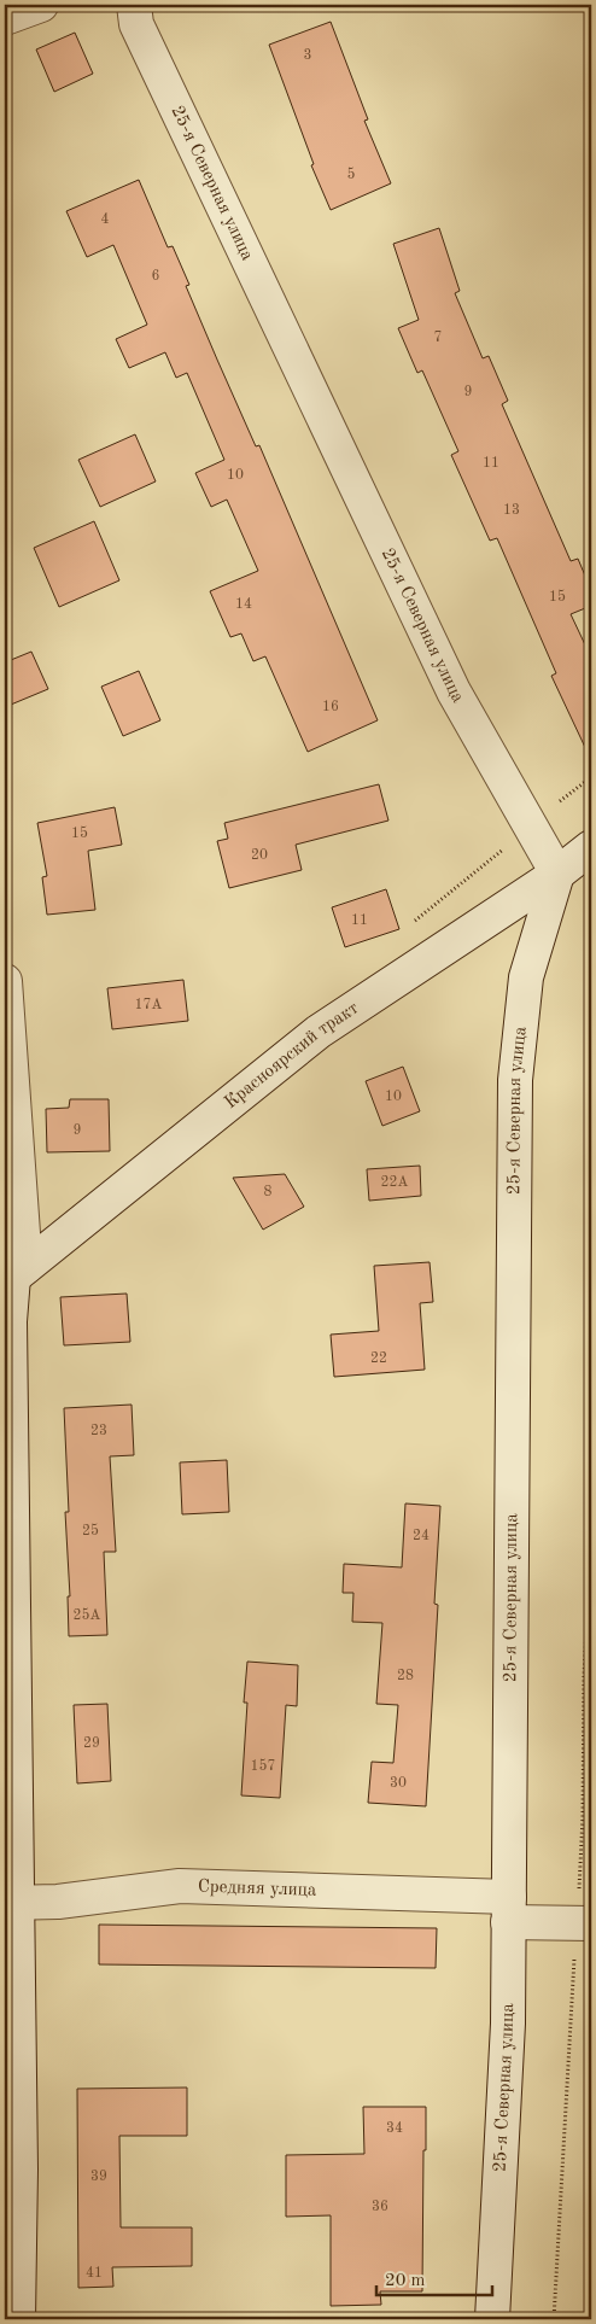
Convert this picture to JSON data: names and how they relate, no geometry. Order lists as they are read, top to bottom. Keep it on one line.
{"streets":{"main road":["25-я Северная улица","Красноярский тракт","Средняя улица"]},"crossings":[["25-я Северная улица","Красноярский тракт"],["25-я Северная улица","Средняя улица"]],"house_numbers":["3","5","4","6","7","9","11","10","13","15","14","16","15","20","11","17А","10","9","22А","8","22","23","25","24","25А","28","29","157","30","34","39","36","41"],"scale_bar":"20 m"}
